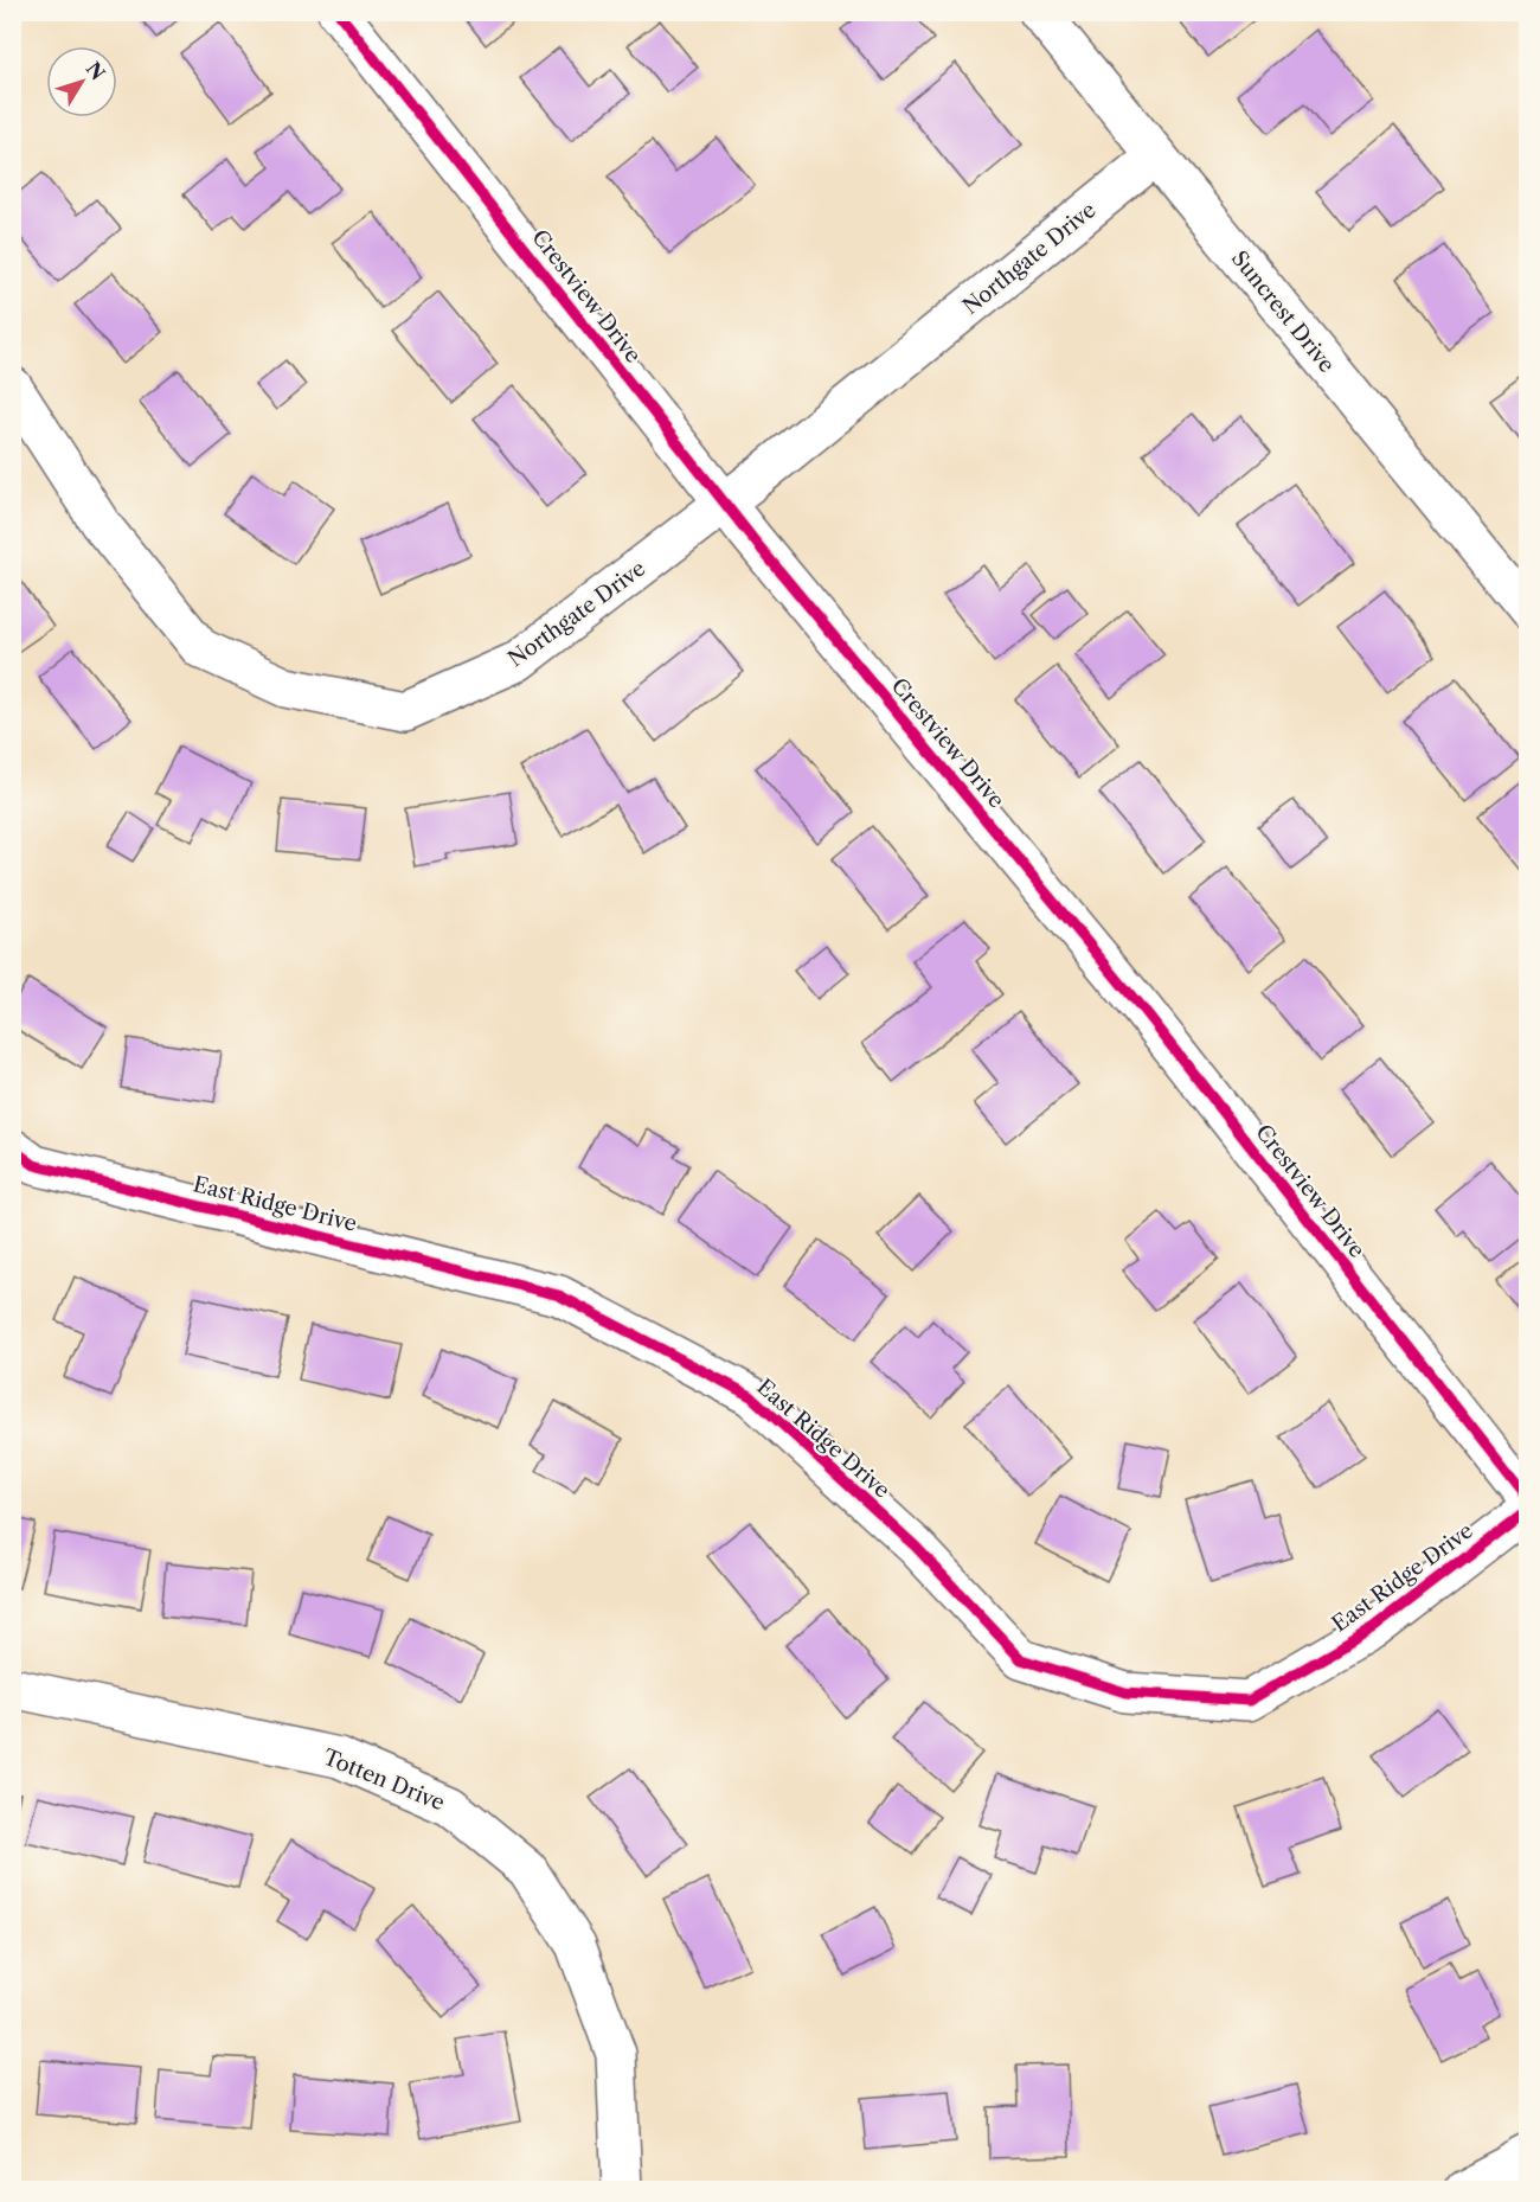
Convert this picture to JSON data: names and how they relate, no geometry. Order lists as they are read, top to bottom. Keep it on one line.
{"streets":{"street":["Northgate Drive","Crestview Drive","Suncrest Drive","East Ridge Drive","Totten Drive"]},"crossings":[["Northgate Drive","Crestview Drive"],["Northgate Drive","Suncrest Drive"]],"north":"top right"}
